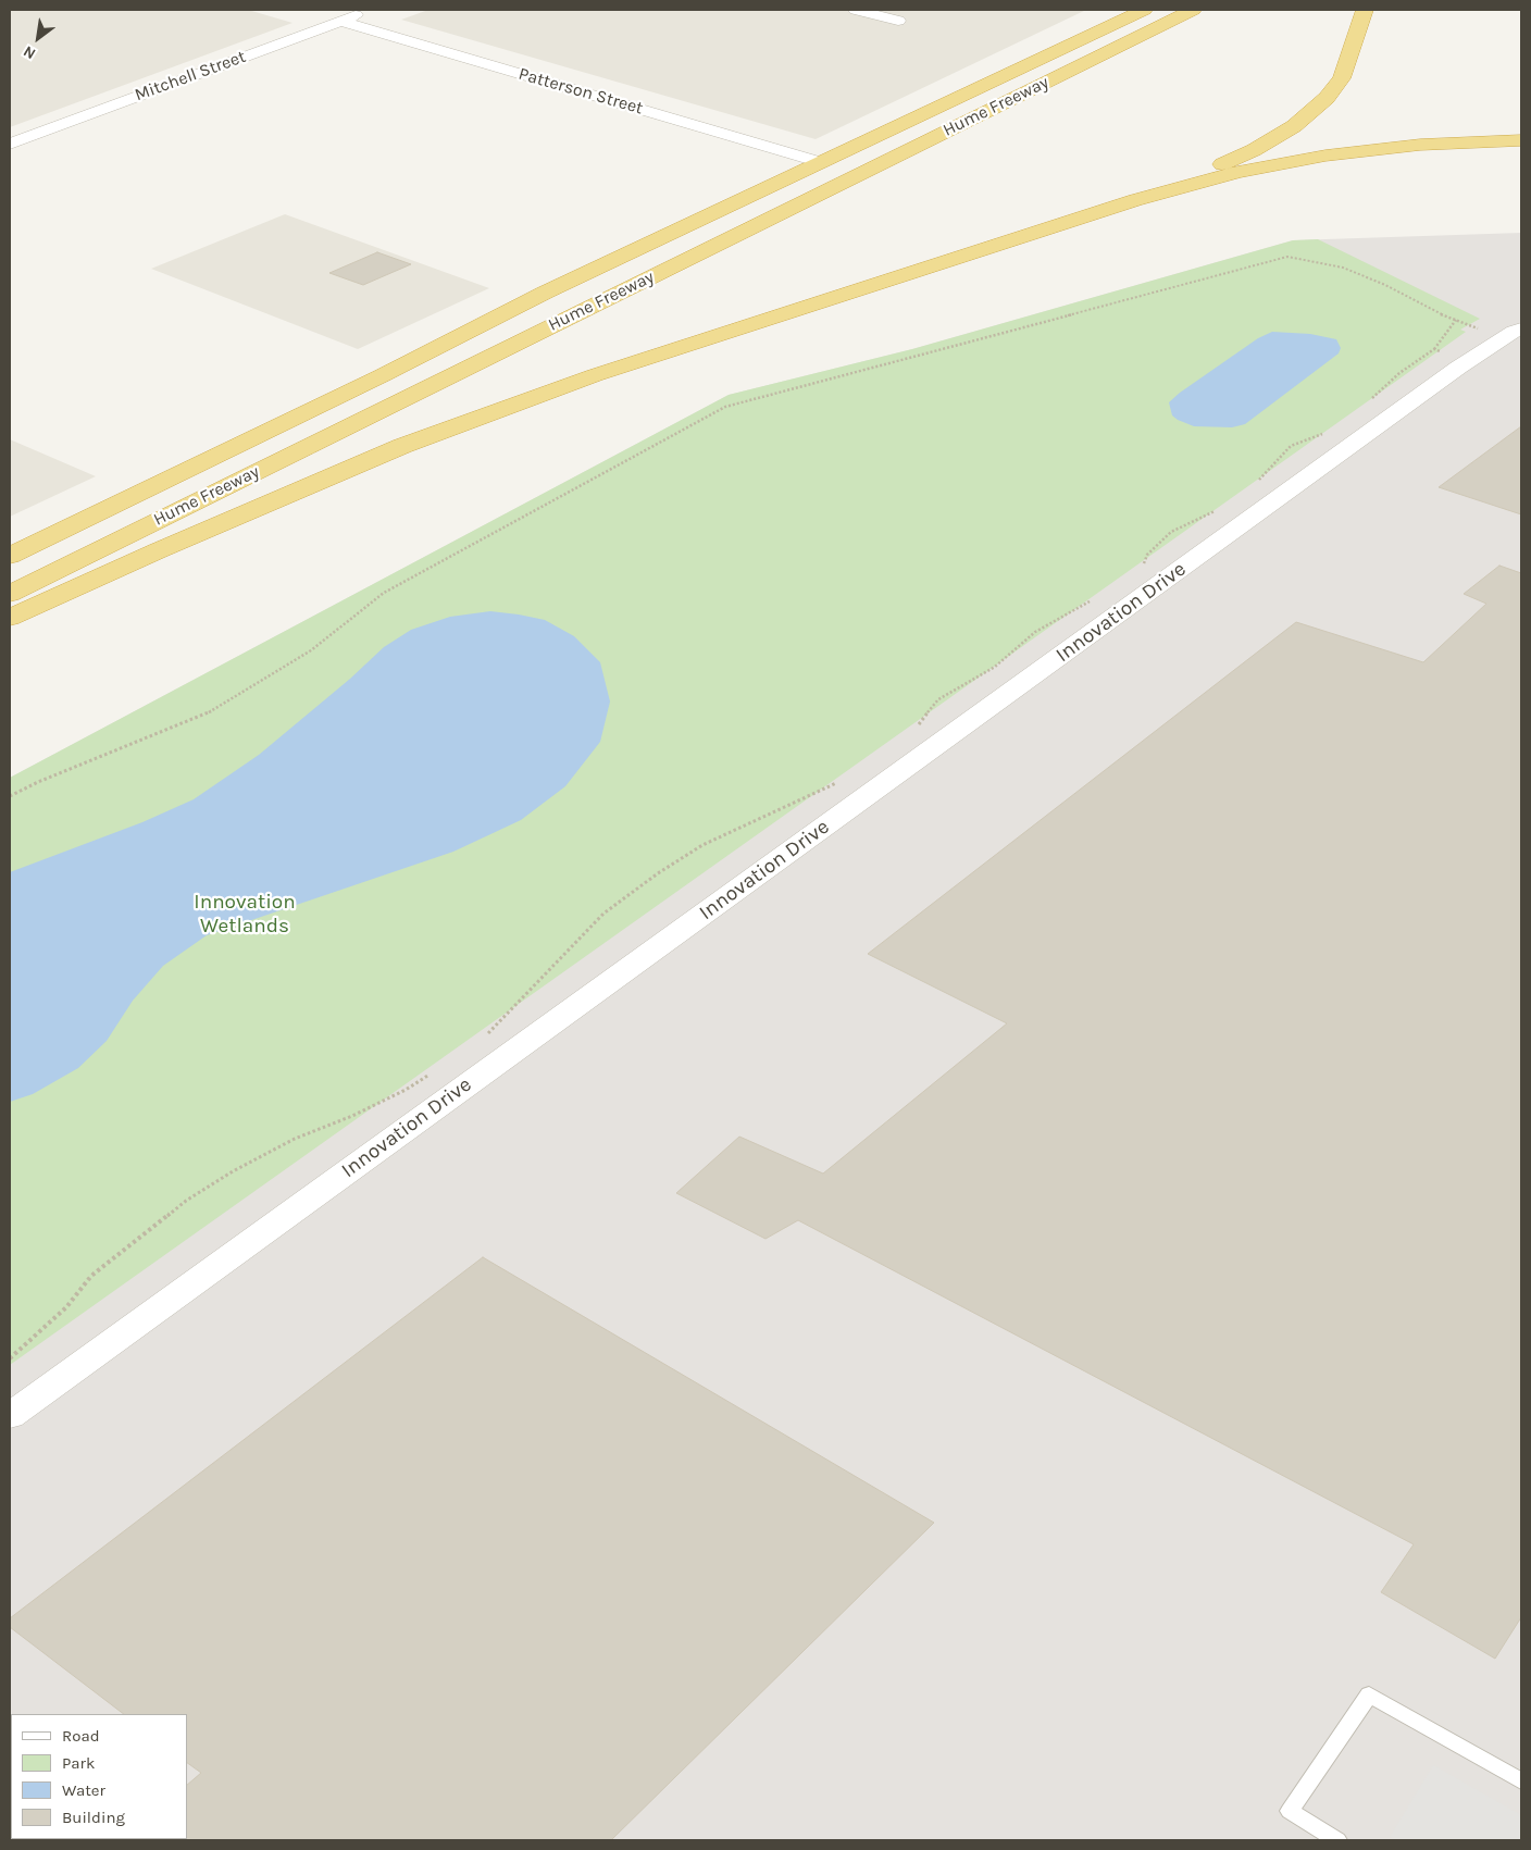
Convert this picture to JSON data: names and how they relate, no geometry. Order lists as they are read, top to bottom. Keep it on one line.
{"streets":{"highway":["Hume Freeway"],"street":["Mitchell Street","Patterson Street","Innovation Drive"]},"crossings":[["Mitchell Street","Patterson Street"],["Patterson Street","Hume Freeway"]],"parks":["Innovation Wetlands"],"legend":["Road","Park","Water","Building"],"north":"bottom left"}
